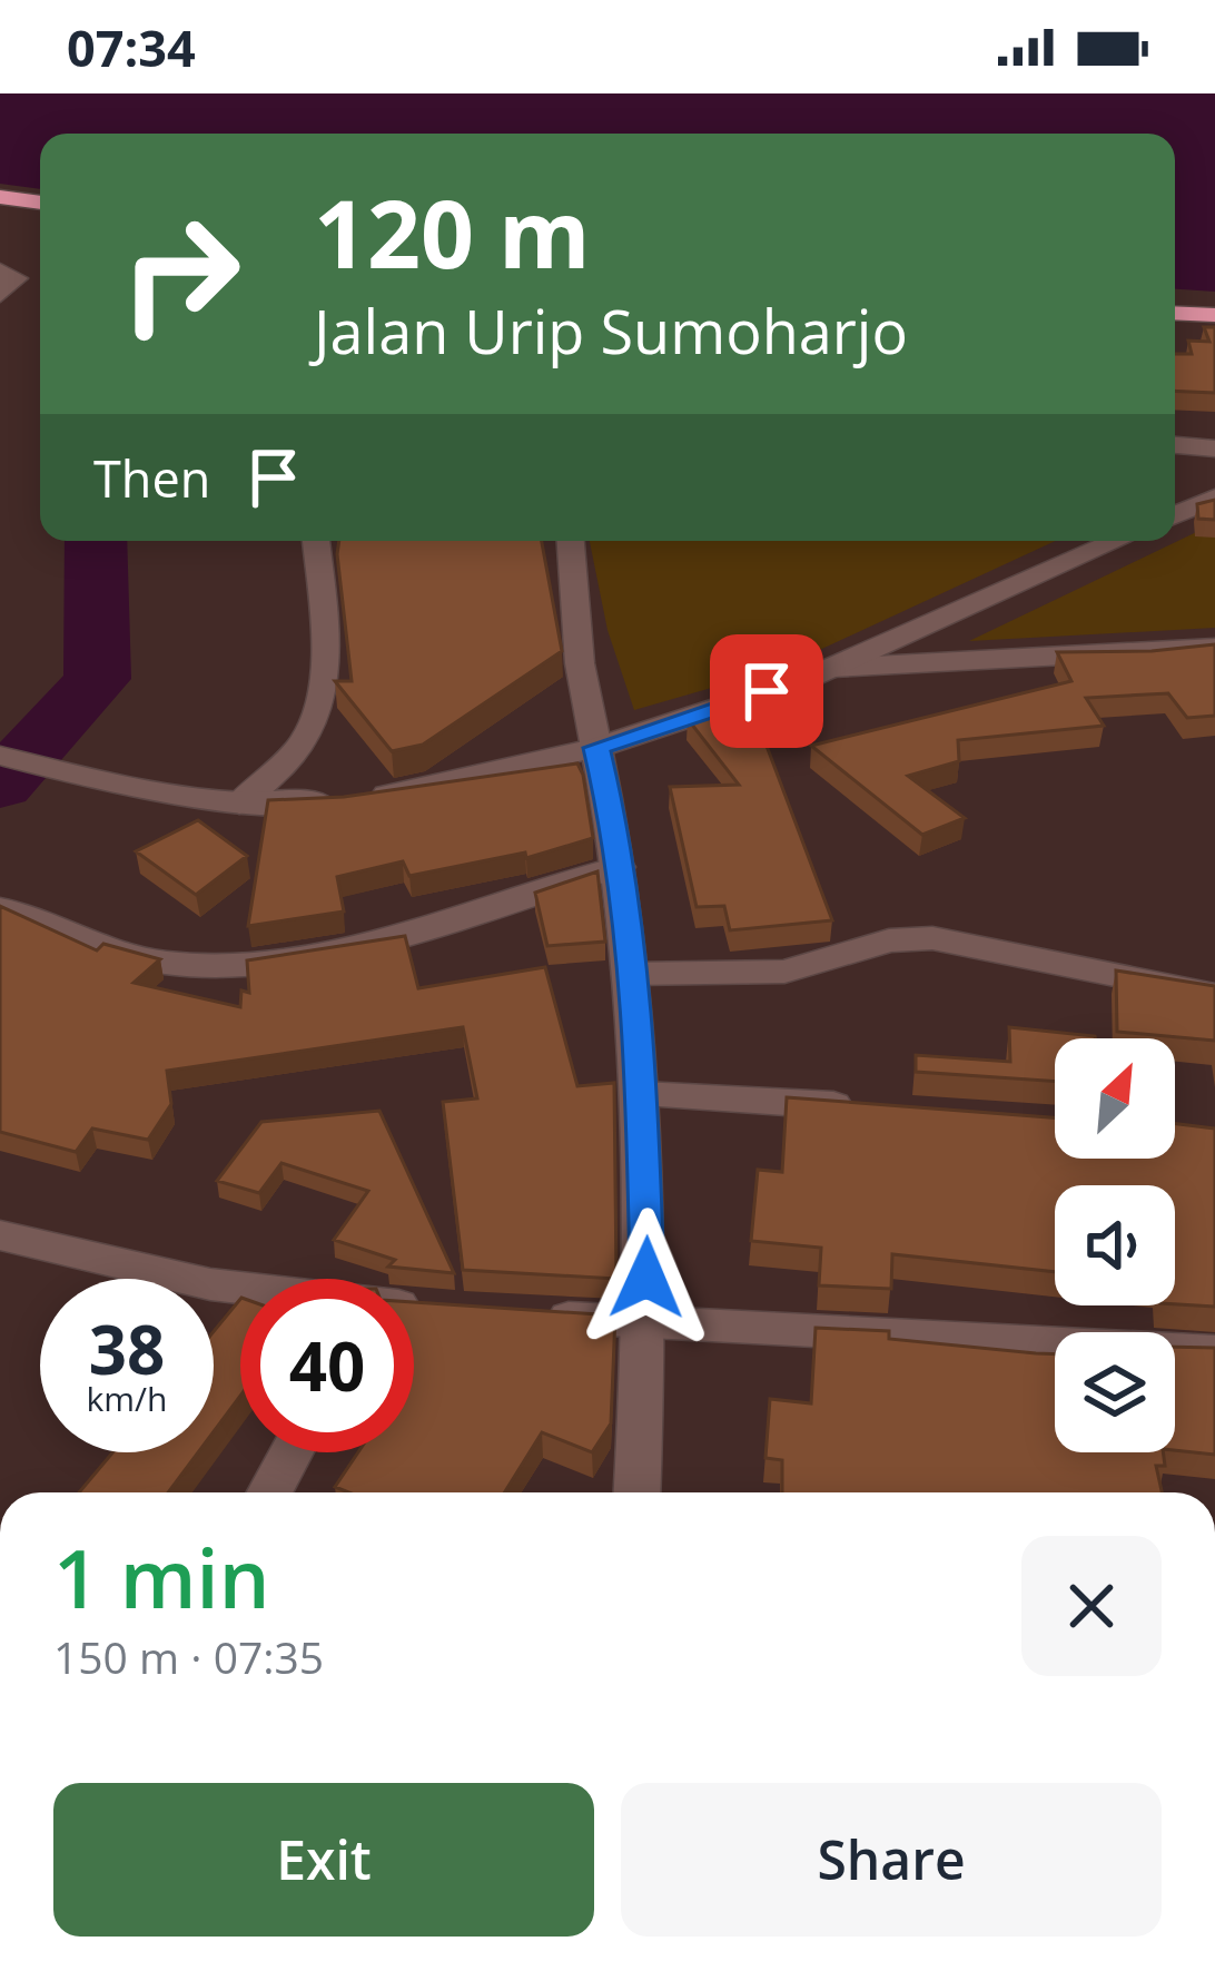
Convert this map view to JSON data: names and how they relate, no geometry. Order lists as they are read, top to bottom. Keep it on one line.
{"north":"top right","page":{"status":"07:34","turn":["120 m","Jalan Urip Sumoharjo"],"then":"Then","speed":"38 km/h","limit":"40","heading":["1 min","150 m · 07:35"],"buttons":["Exit","Share"]}}
